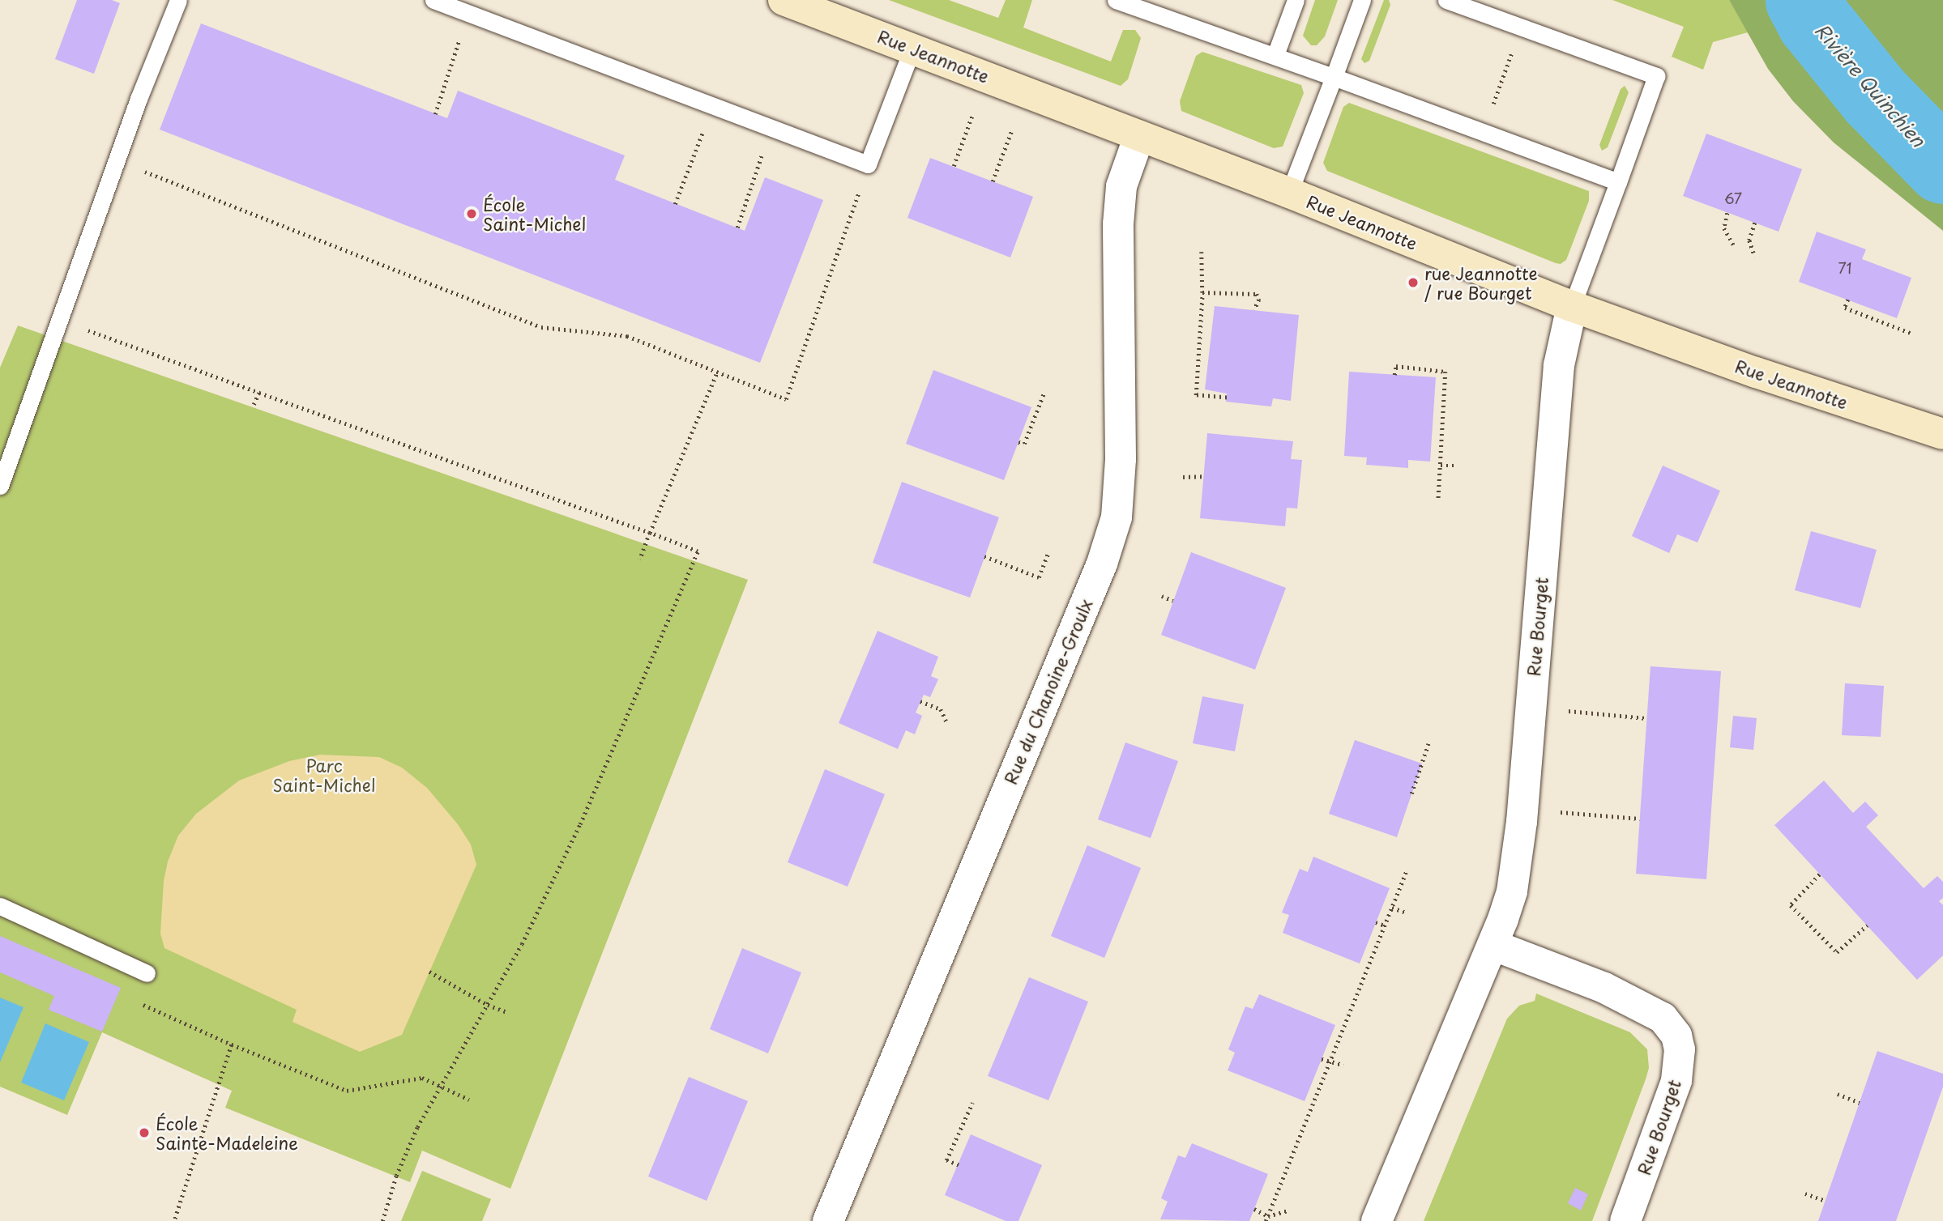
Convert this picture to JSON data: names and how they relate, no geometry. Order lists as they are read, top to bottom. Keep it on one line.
{"streets":{"main road":["Rue Jeannotte"],"street":["Rue Bourget","Rue du Chanoine-Groulx"]},"crossings":[["Rue Jeannotte","Rue Bourget"],["Rue Jeannotte","Rue du Chanoine-Groulx"]],"water":["Rivière Quinchien"],"parks":["Parc Saint-Michel"],"places":["École Saint-Michel","rue Jeannotte / rue Bourget","École Sainte-Madeleine"],"house_numbers":["67","71"]}
